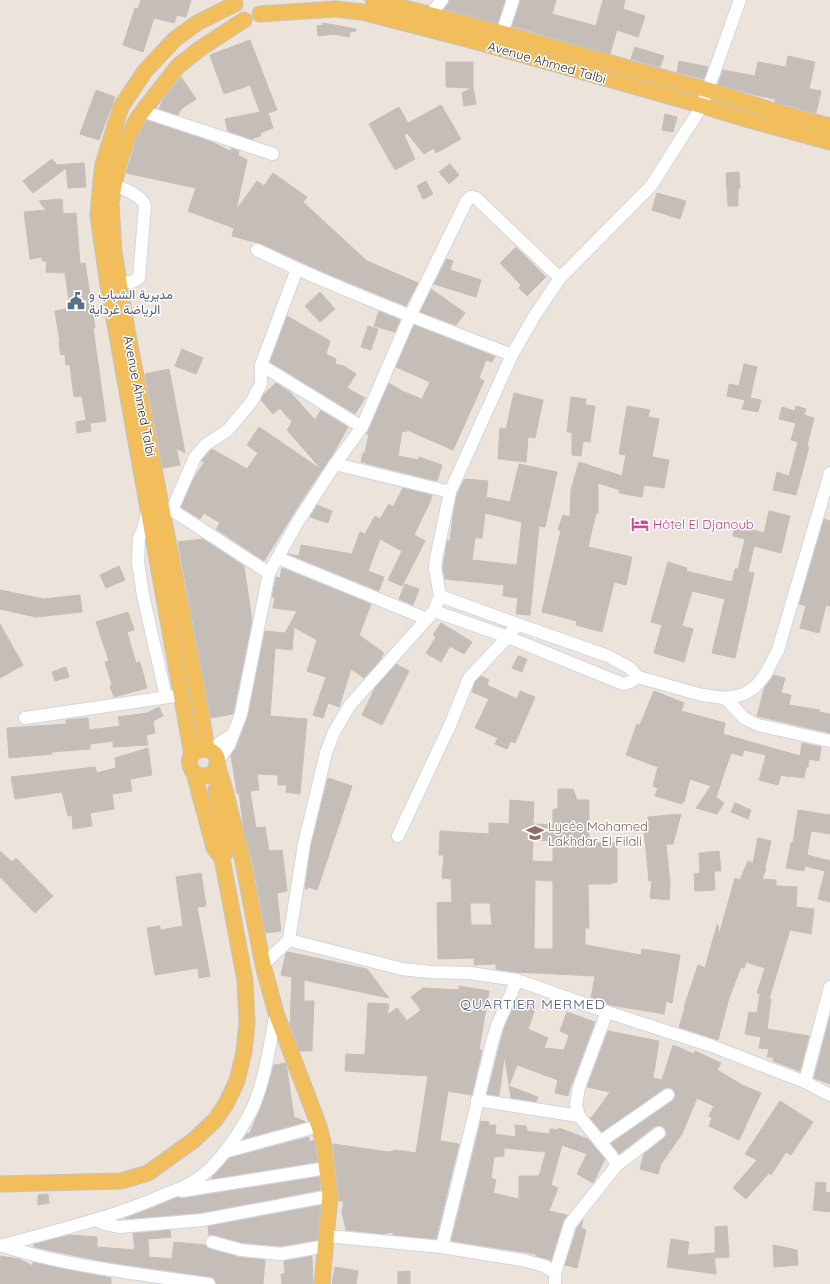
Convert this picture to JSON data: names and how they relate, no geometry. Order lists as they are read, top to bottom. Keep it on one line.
{"streets":{"main road":["Avenue Ahmed Talbi"]},"districts":["QUARTIER MERMED"],"places":{"public building":["مديرية الشباب و الرياضة غرداية"],"hotel":["Hôtel El Djanoub"],"school or university":["Lycée Mohamed Lakhdar El Filali"]}}
